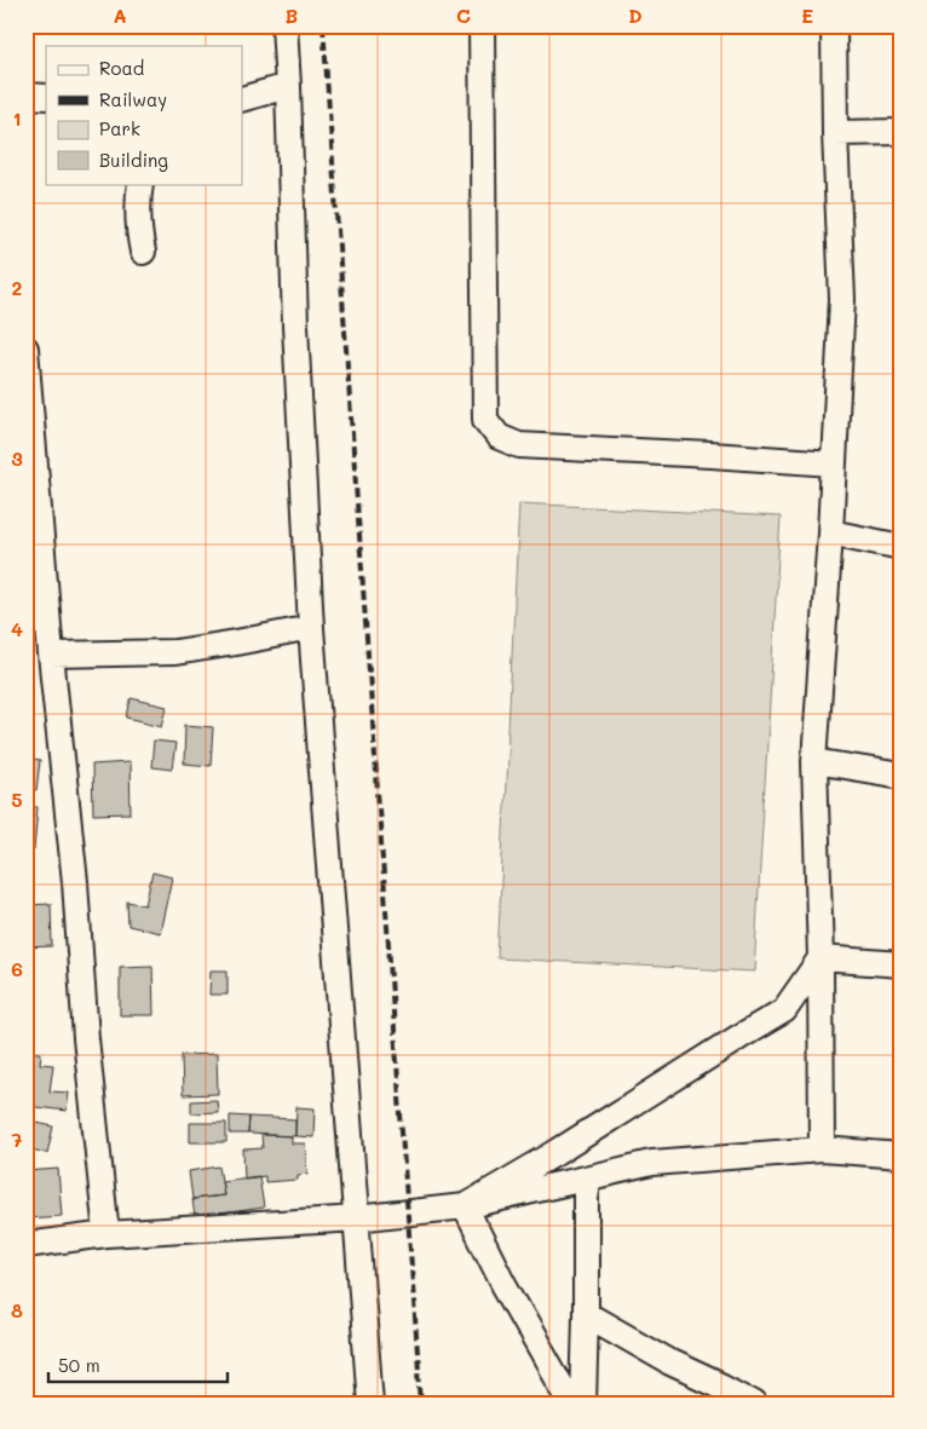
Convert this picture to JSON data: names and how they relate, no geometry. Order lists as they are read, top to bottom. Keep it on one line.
{"legend":["Road","Railway","Park","Building"],"scale_bar":"50 m","grid":{"columns":["A","B","C","D","E"],"rows":["1","2","3","4","5","6","7","8"]}}
